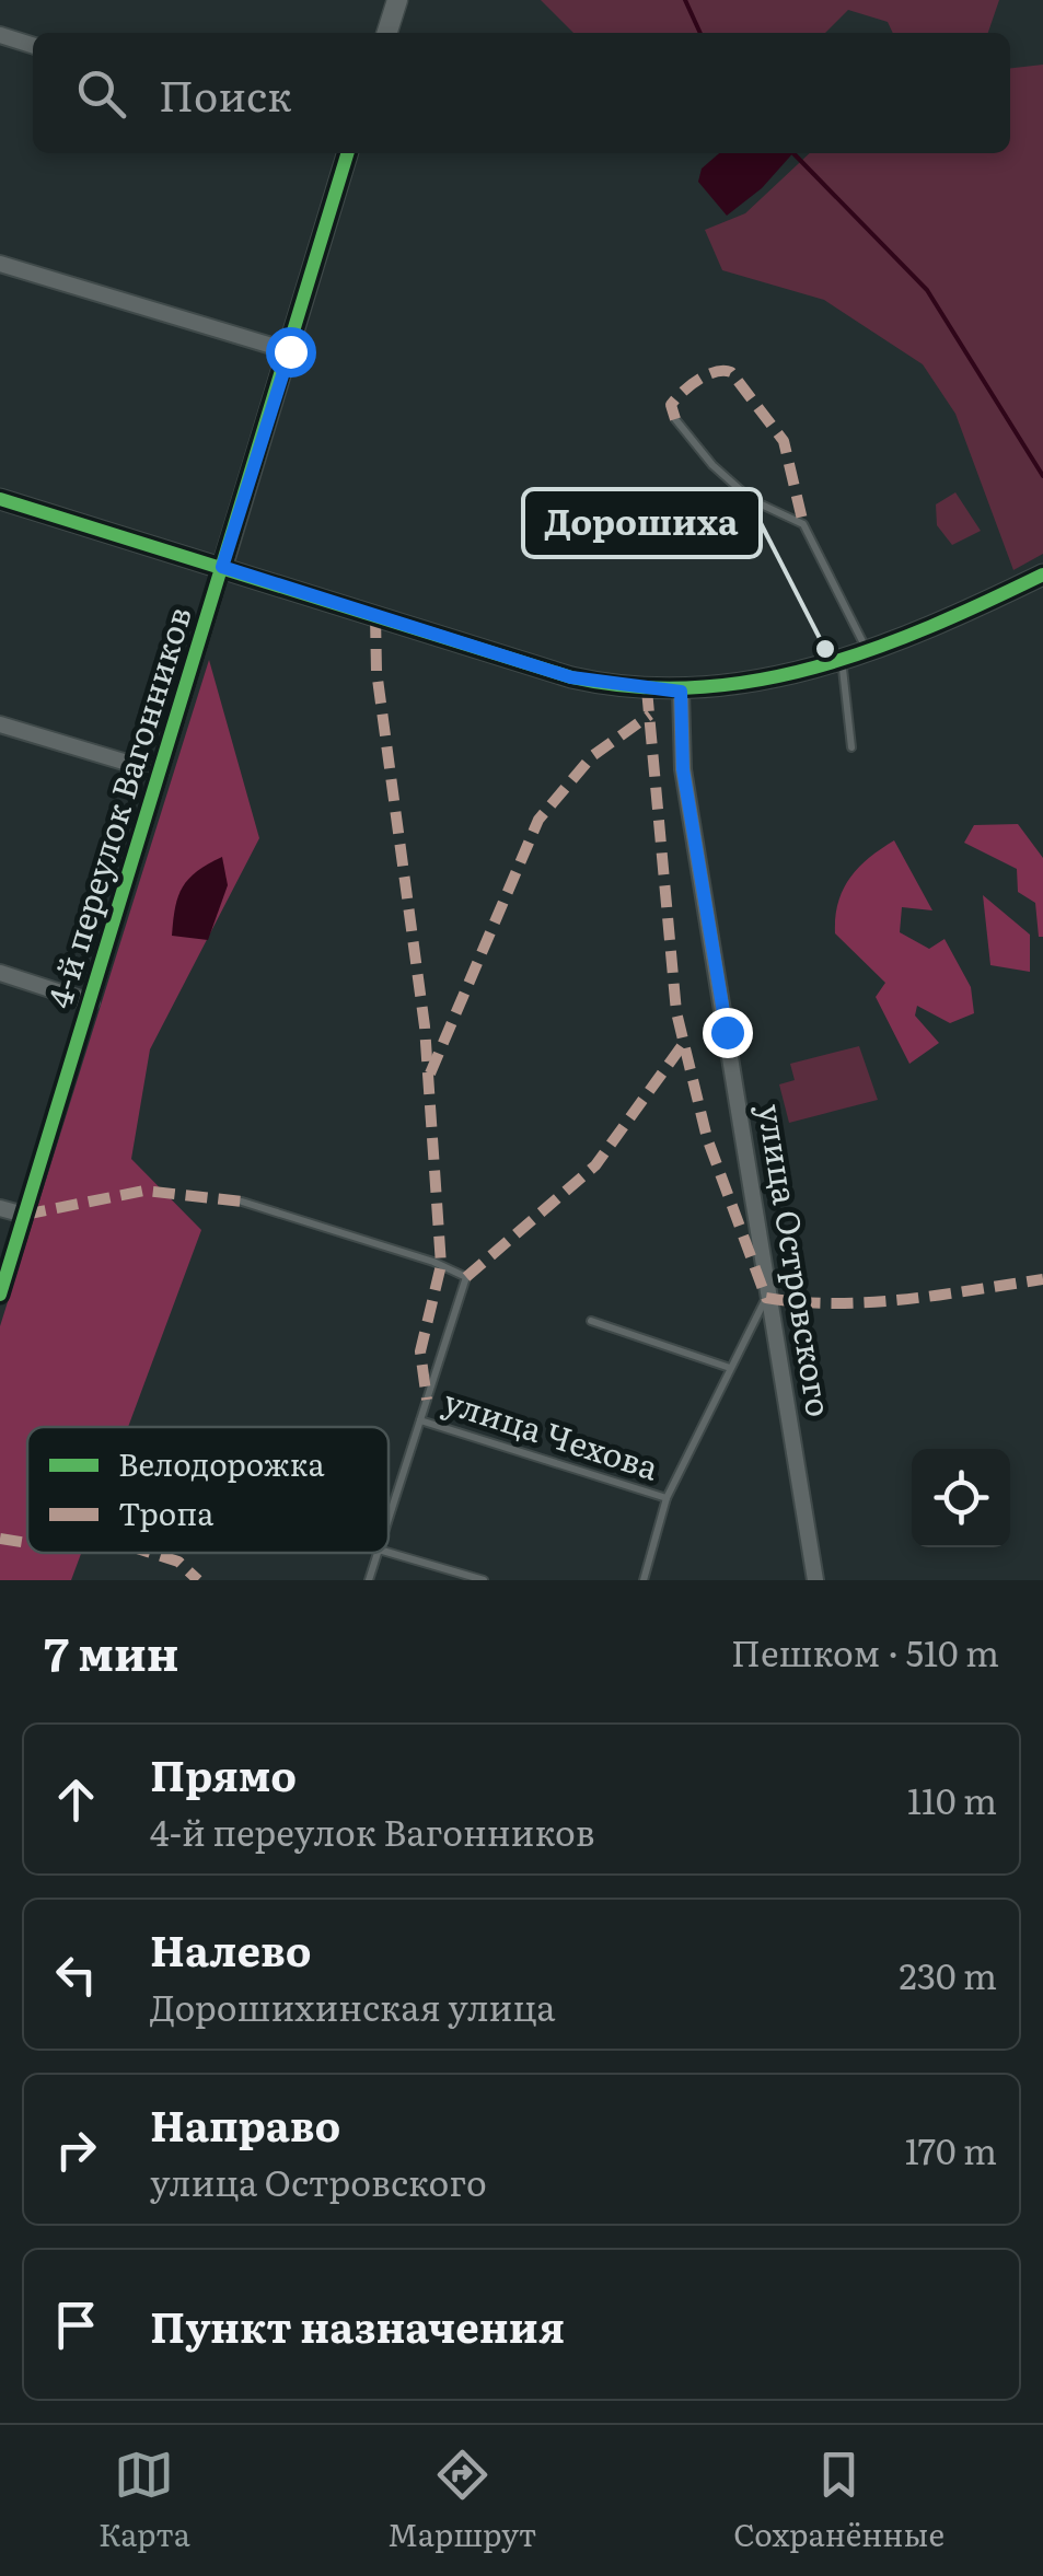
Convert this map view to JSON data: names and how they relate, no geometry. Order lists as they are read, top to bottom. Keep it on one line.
{"streets":{"street":["4-й переулок Вагонников","улица Островского"],"lane":["улица Чехова"]},"places":["Дорошиха"],"legend":["Велодорожка","Тропа"],"page":{"search":"Поиск","heading":["7 мин","Пешком · 510 m"],"list":[["Прямо","4-й переулок Вагонников","110 m"],["Налево","Дорошихинская улица","230 m"],["Направо","улица Островского","170 m"],"Пункт назначения"],"nav":["Карта","Маршрут","Сохранённые"]}}
